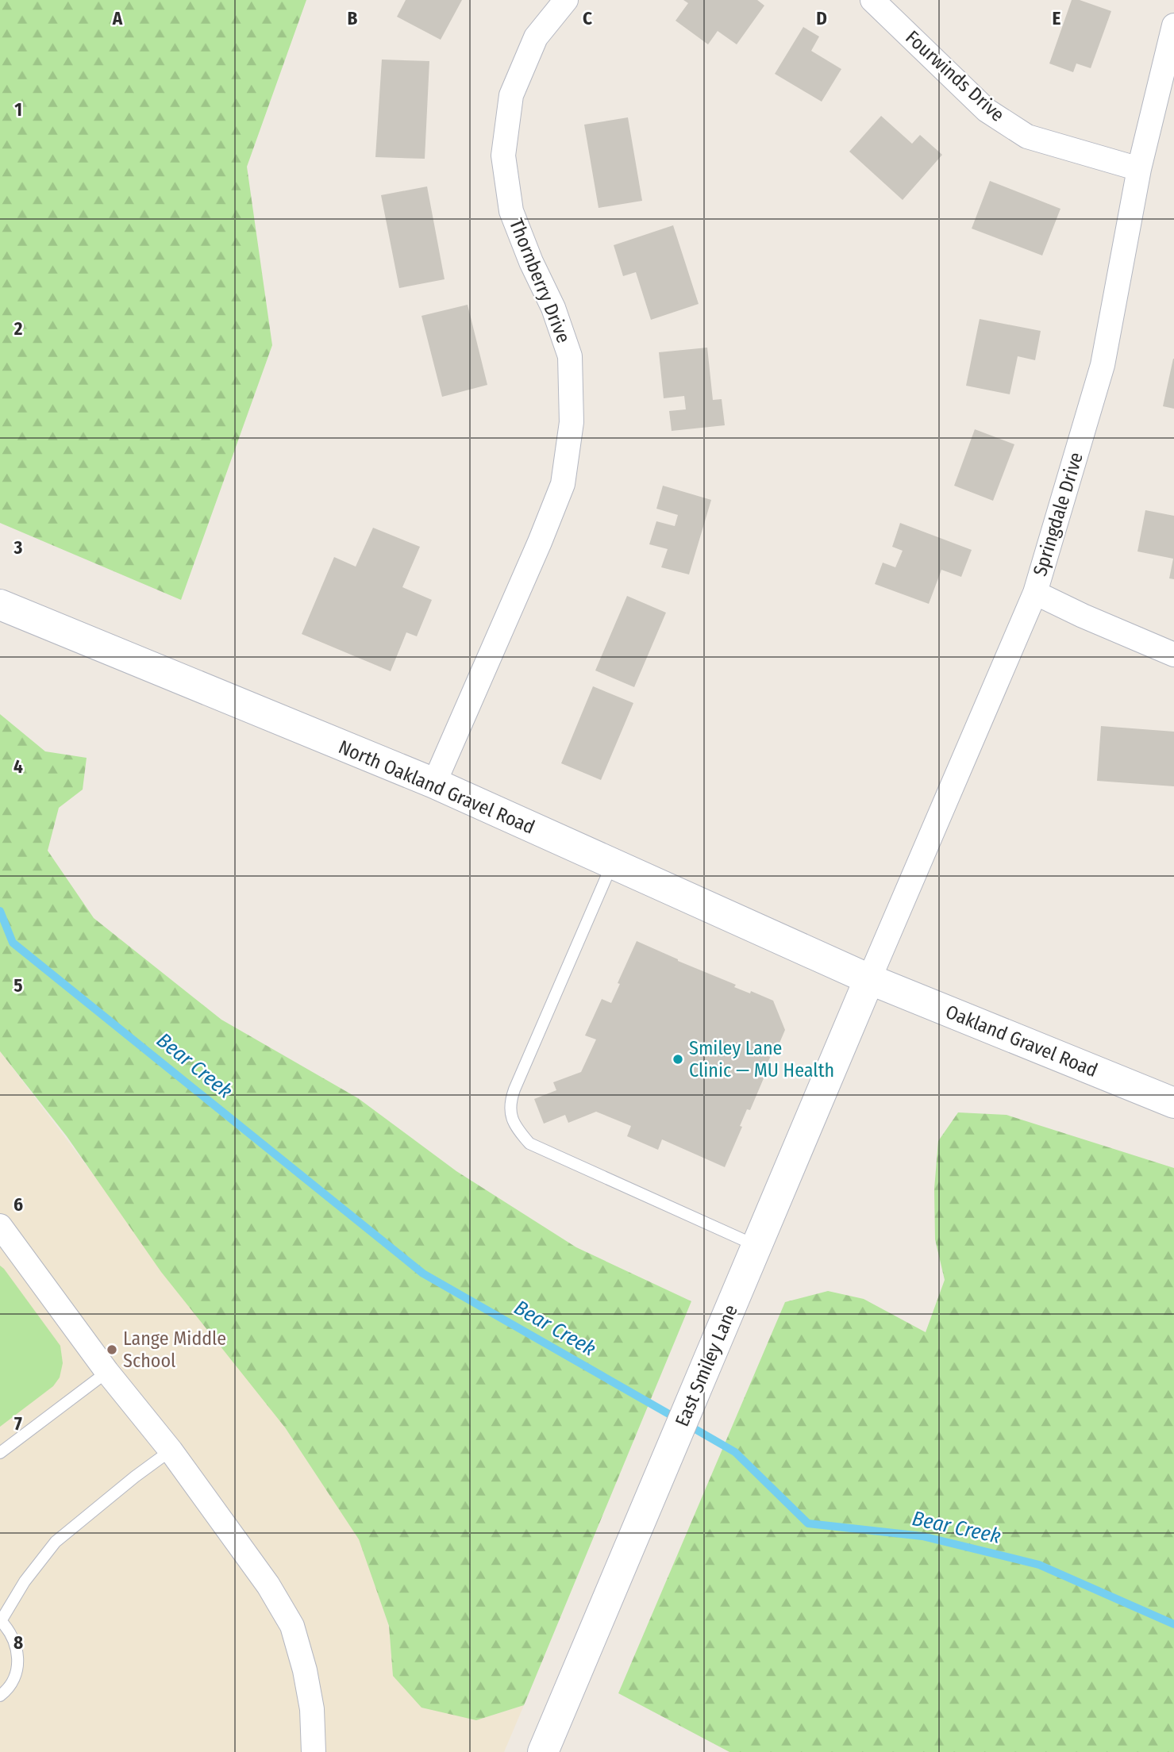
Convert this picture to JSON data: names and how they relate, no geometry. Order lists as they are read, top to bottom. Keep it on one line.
{"streets":{"street":["Fourwinds Drive","Thornberry Drive","Springdale Drive","North Oakland Gravel Road","Oakland Gravel Road","East Smiley Lane"]},"crossings":[["Fourwinds Drive","Springdale Drive"],["Thornberry Drive","North Oakland Gravel Road"],["Springdale Drive","North Oakland Gravel Road"],["Springdale Drive","Oakland Gravel Road"],["Springdale Drive","East Smiley Lane"],["North Oakland Gravel Road","Oakland Gravel Road"],["North Oakland Gravel Road","East Smiley Lane"],["Oakland Gravel Road","East Smiley Lane"]],"water":["Bear Creek"],"places":["Smiley Lane Clinic — MU Health","Lange Middle School"],"grid":{"columns":["A","B","C","D","E"],"rows":["1","2","3","4","5","6","7","8"]}}
